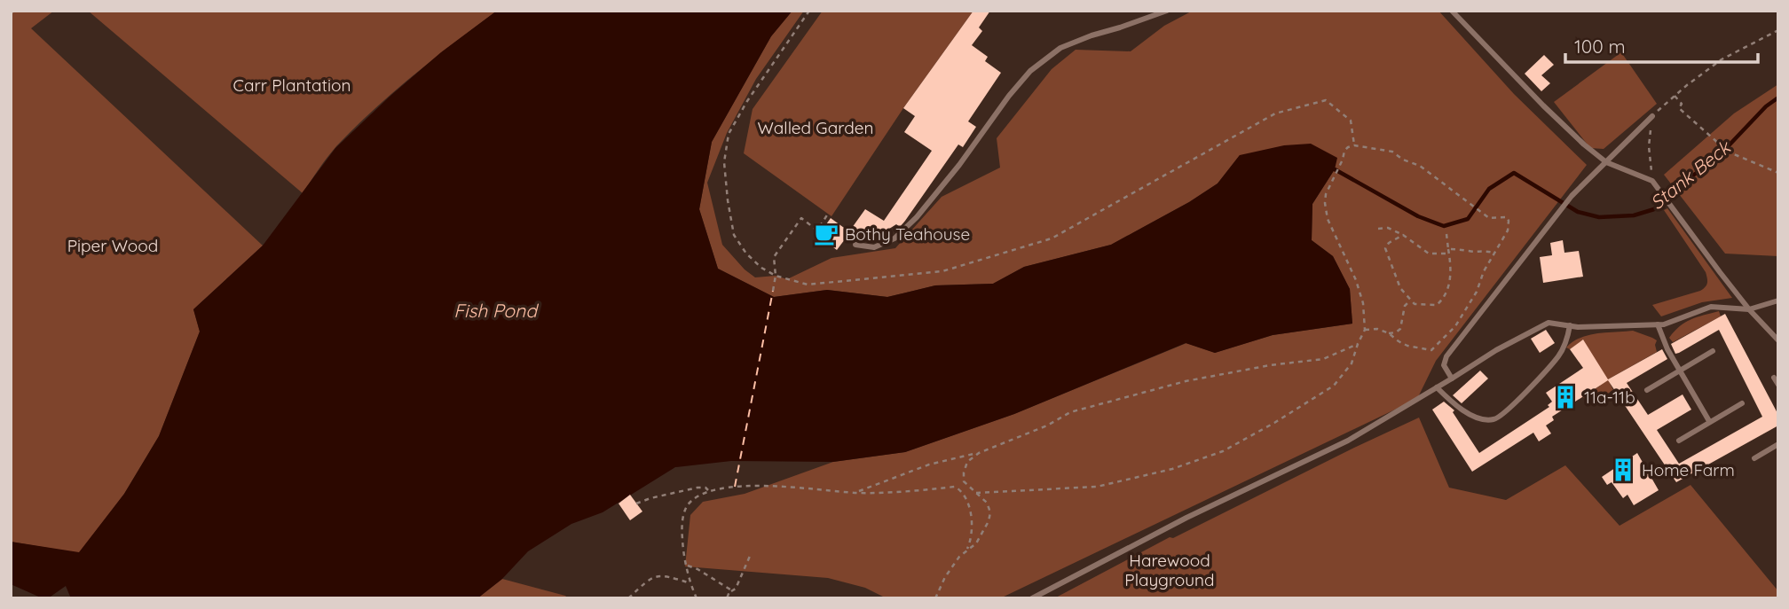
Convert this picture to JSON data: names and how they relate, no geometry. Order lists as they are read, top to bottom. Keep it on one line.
{"water":["Stank Beck","Fish Pond"],"parks":["Carr Plantation","Walled Garden","Piper Wood","Harewood Playground"],"places":{"cafe":["Bothy Teahouse"],"building":["11a-11b","Home Farm"]},"scale_bar":"100 m"}
